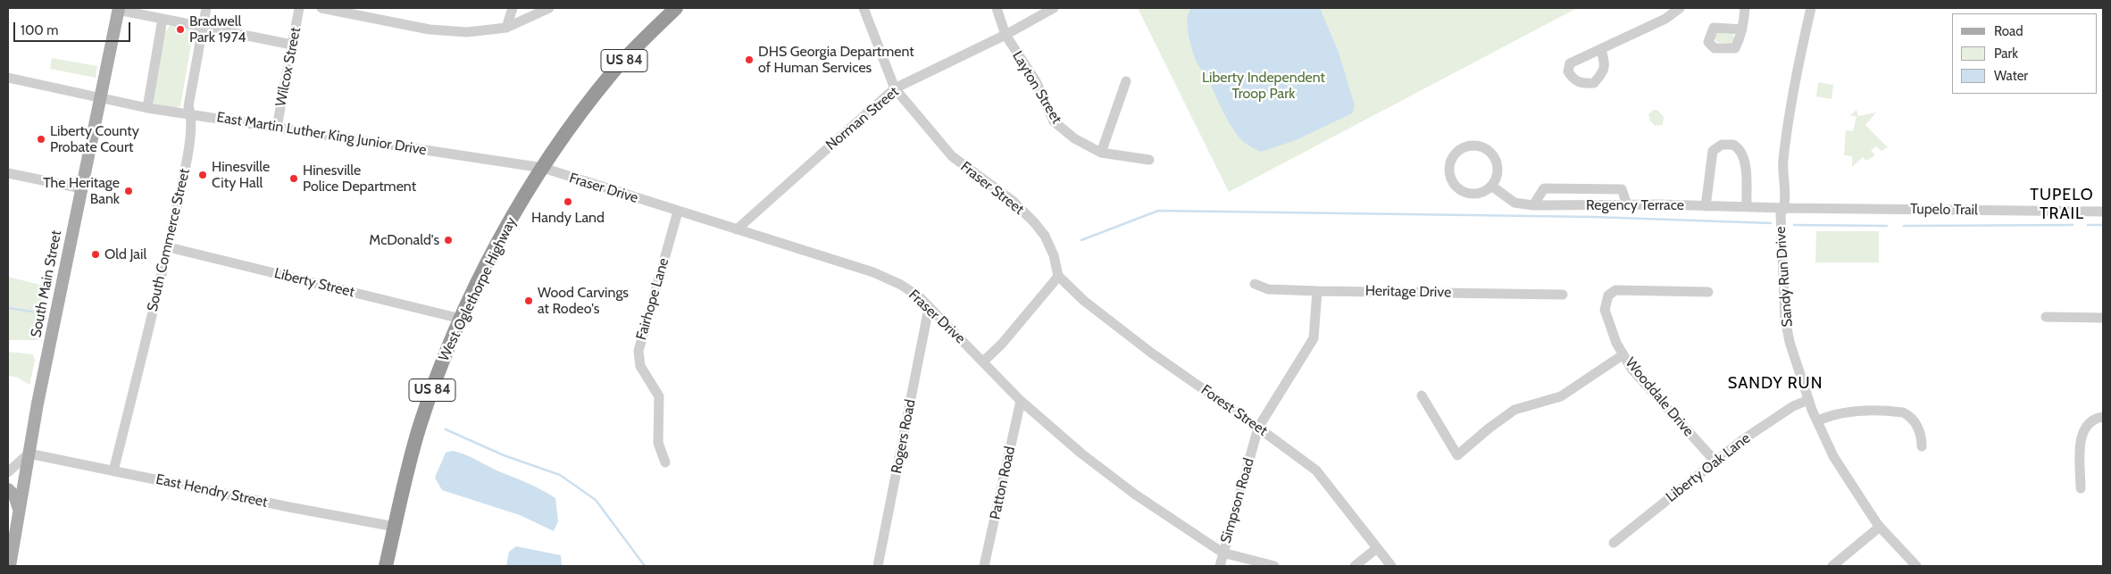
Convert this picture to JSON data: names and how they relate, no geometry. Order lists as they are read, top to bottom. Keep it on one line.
{"streets":{"highway":["US 84","West Oglethorpe Highway"],"main road":["South Main Street"],"street":["Wilcox Street","Layton Street","Norman Street","East Martin Luther King Junior Drive","Fraser Drive","Fraser Street","Regency Terrace","Tupelo Trail","South Commerce Street","Sandy Run Drive","Liberty Street","Heritage Drive","Fairhope Lane","Wooddale Drive","Forest Street","Rogers Road","Liberty Oak Lane","Patton Road","East Hendry Street","Simpson Road"]},"crossings":[["Wilcox Street","East Martin Luther King Junior Drive"],["Layton Street","Norman Street"],["Norman Street","Fraser Drive"],["Norman Street","Fraser Street"],["East Martin Luther King Junior Drive","Fraser Drive"],["East Martin Luther King Junior Drive","South Commerce Street"],["East Martin Luther King Junior Drive","South Main Street"],["East Martin Luther King Junior Drive","West Oglethorpe Highway"],["Fraser Drive","West Oglethorpe Highway"],["Fraser Drive","Fairhope Lane"],["Fraser Drive","Rogers Road"],["Fraser Drive","Patton Road"],["Fraser Drive","Simpson Road"],["Fraser Street","Forest Street"],["Regency Terrace","Tupelo Trail"],["Regency Terrace","Sandy Run Drive"],["Tupelo Trail","Sandy Run Drive"],["South Commerce Street","Liberty Street"],["South Commerce Street","East Hendry Street"],["Sandy Run Drive","Liberty Oak Lane"],["Liberty Street","West Oglethorpe Highway"],["South Main Street","East Hendry Street"],["West Oglethorpe Highway","East Hendry Street"],["Heritage Drive","Simpson Road"],["Wooddale Drive","Liberty Oak Lane"],["Forest Street","Simpson Road"]],"districts":["TUPELO TRAIL","SANDY RUN"],"parks":["Liberty Independent Troop Park"],"places":["Bradwell Park 1974","DHS Georgia Department of Human Services","Liberty County Probate Court","Hinesville City Hall","Hinesville Police Department","The Heritage Bank","Handy Land","McDonald's","Old Jail","Wood Carvings at Rodeo's"],"legend":["Road","Park","Water"],"scale_bar":"100 m"}
